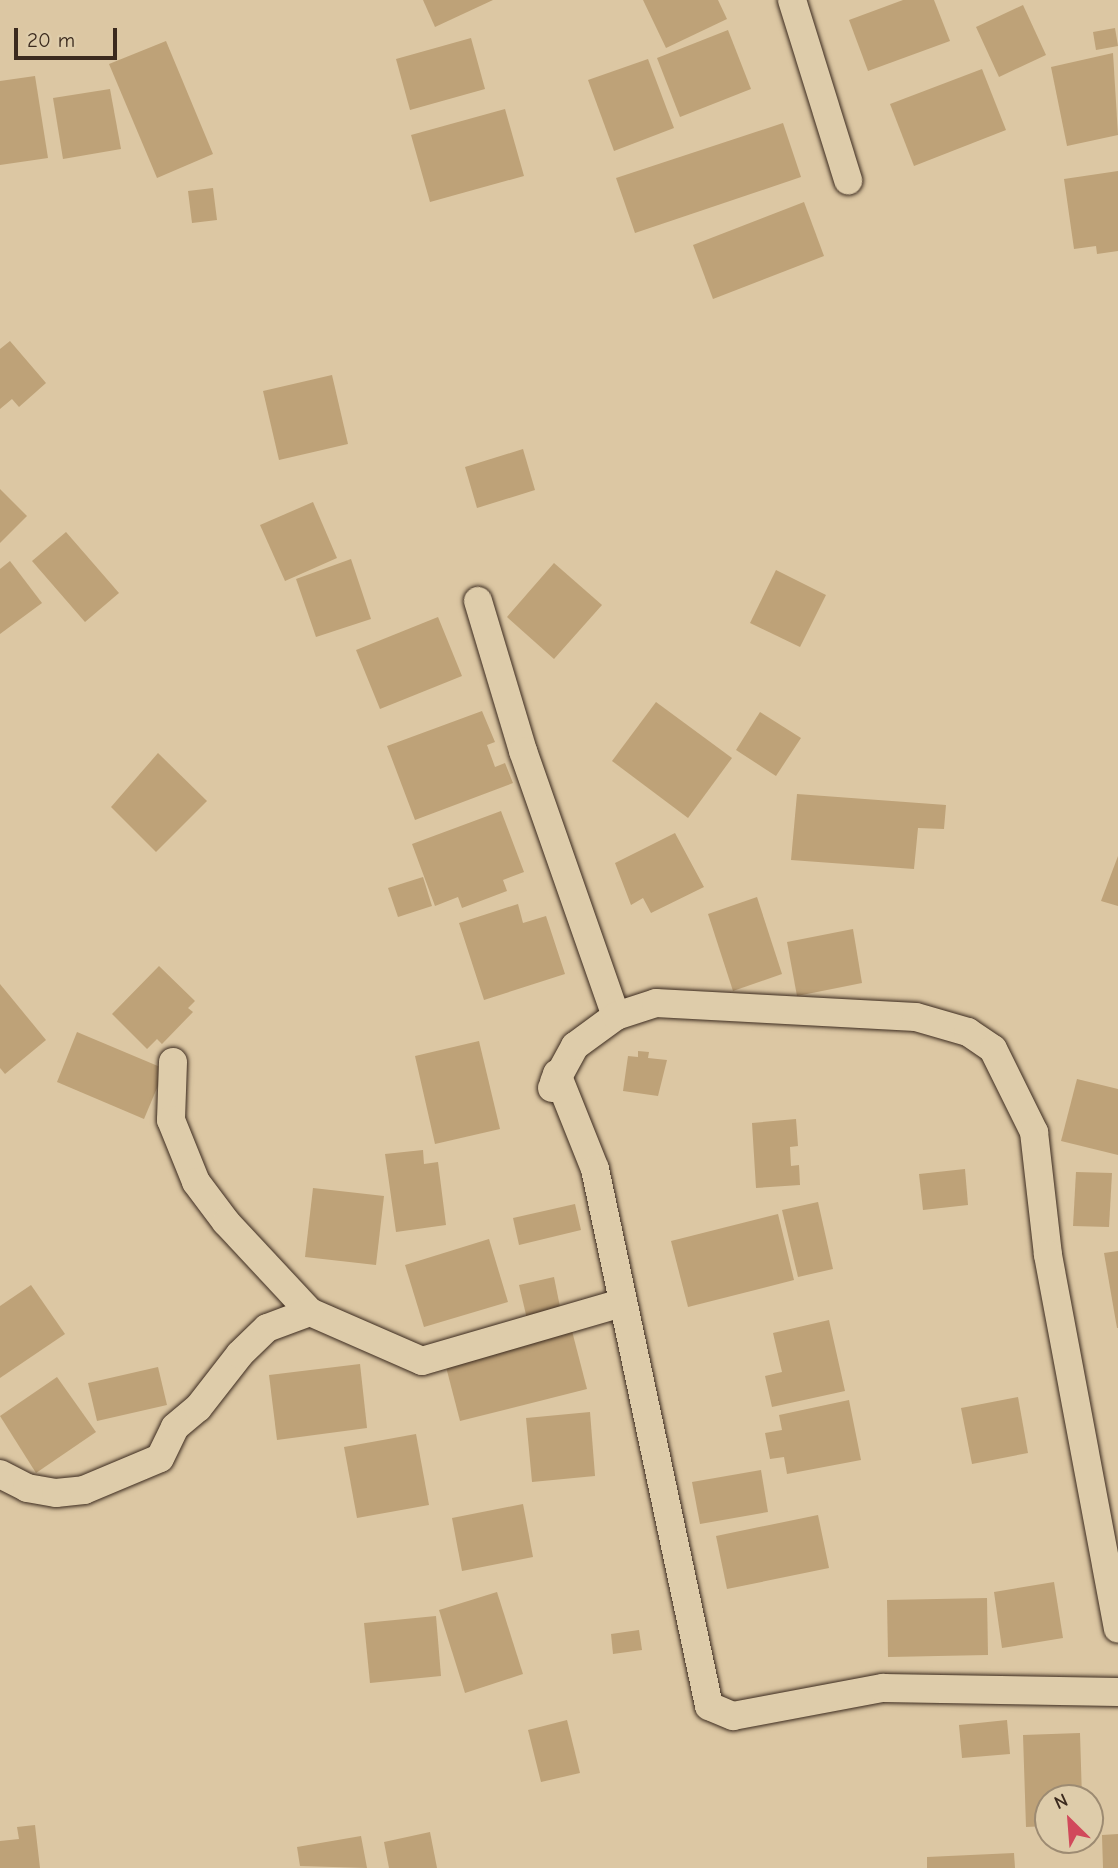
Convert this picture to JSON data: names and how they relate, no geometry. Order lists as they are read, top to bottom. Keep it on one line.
{"scale_bar":"20 m","north":"top left"}
